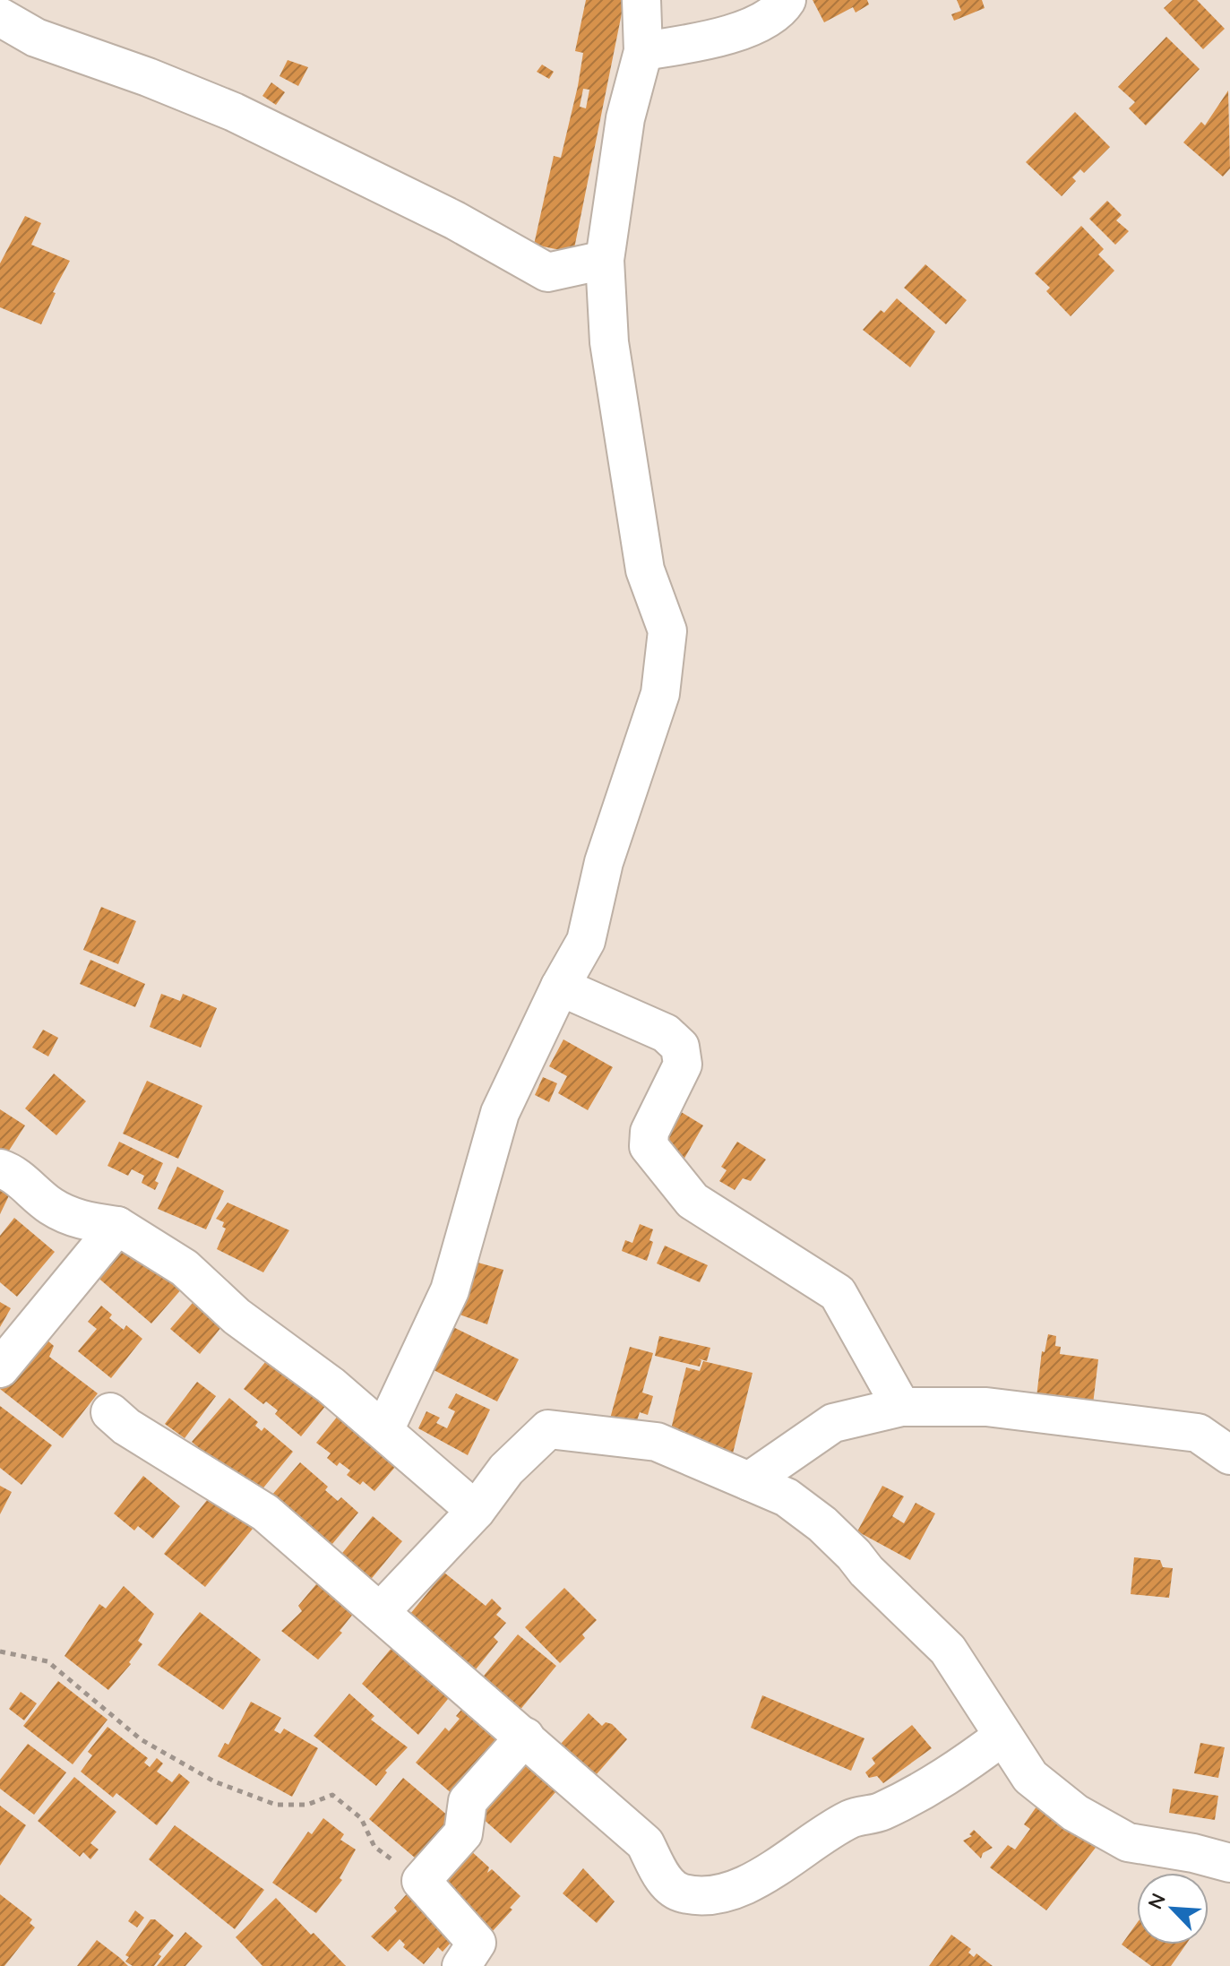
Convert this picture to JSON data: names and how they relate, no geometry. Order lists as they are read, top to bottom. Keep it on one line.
{"north":"top left"}
